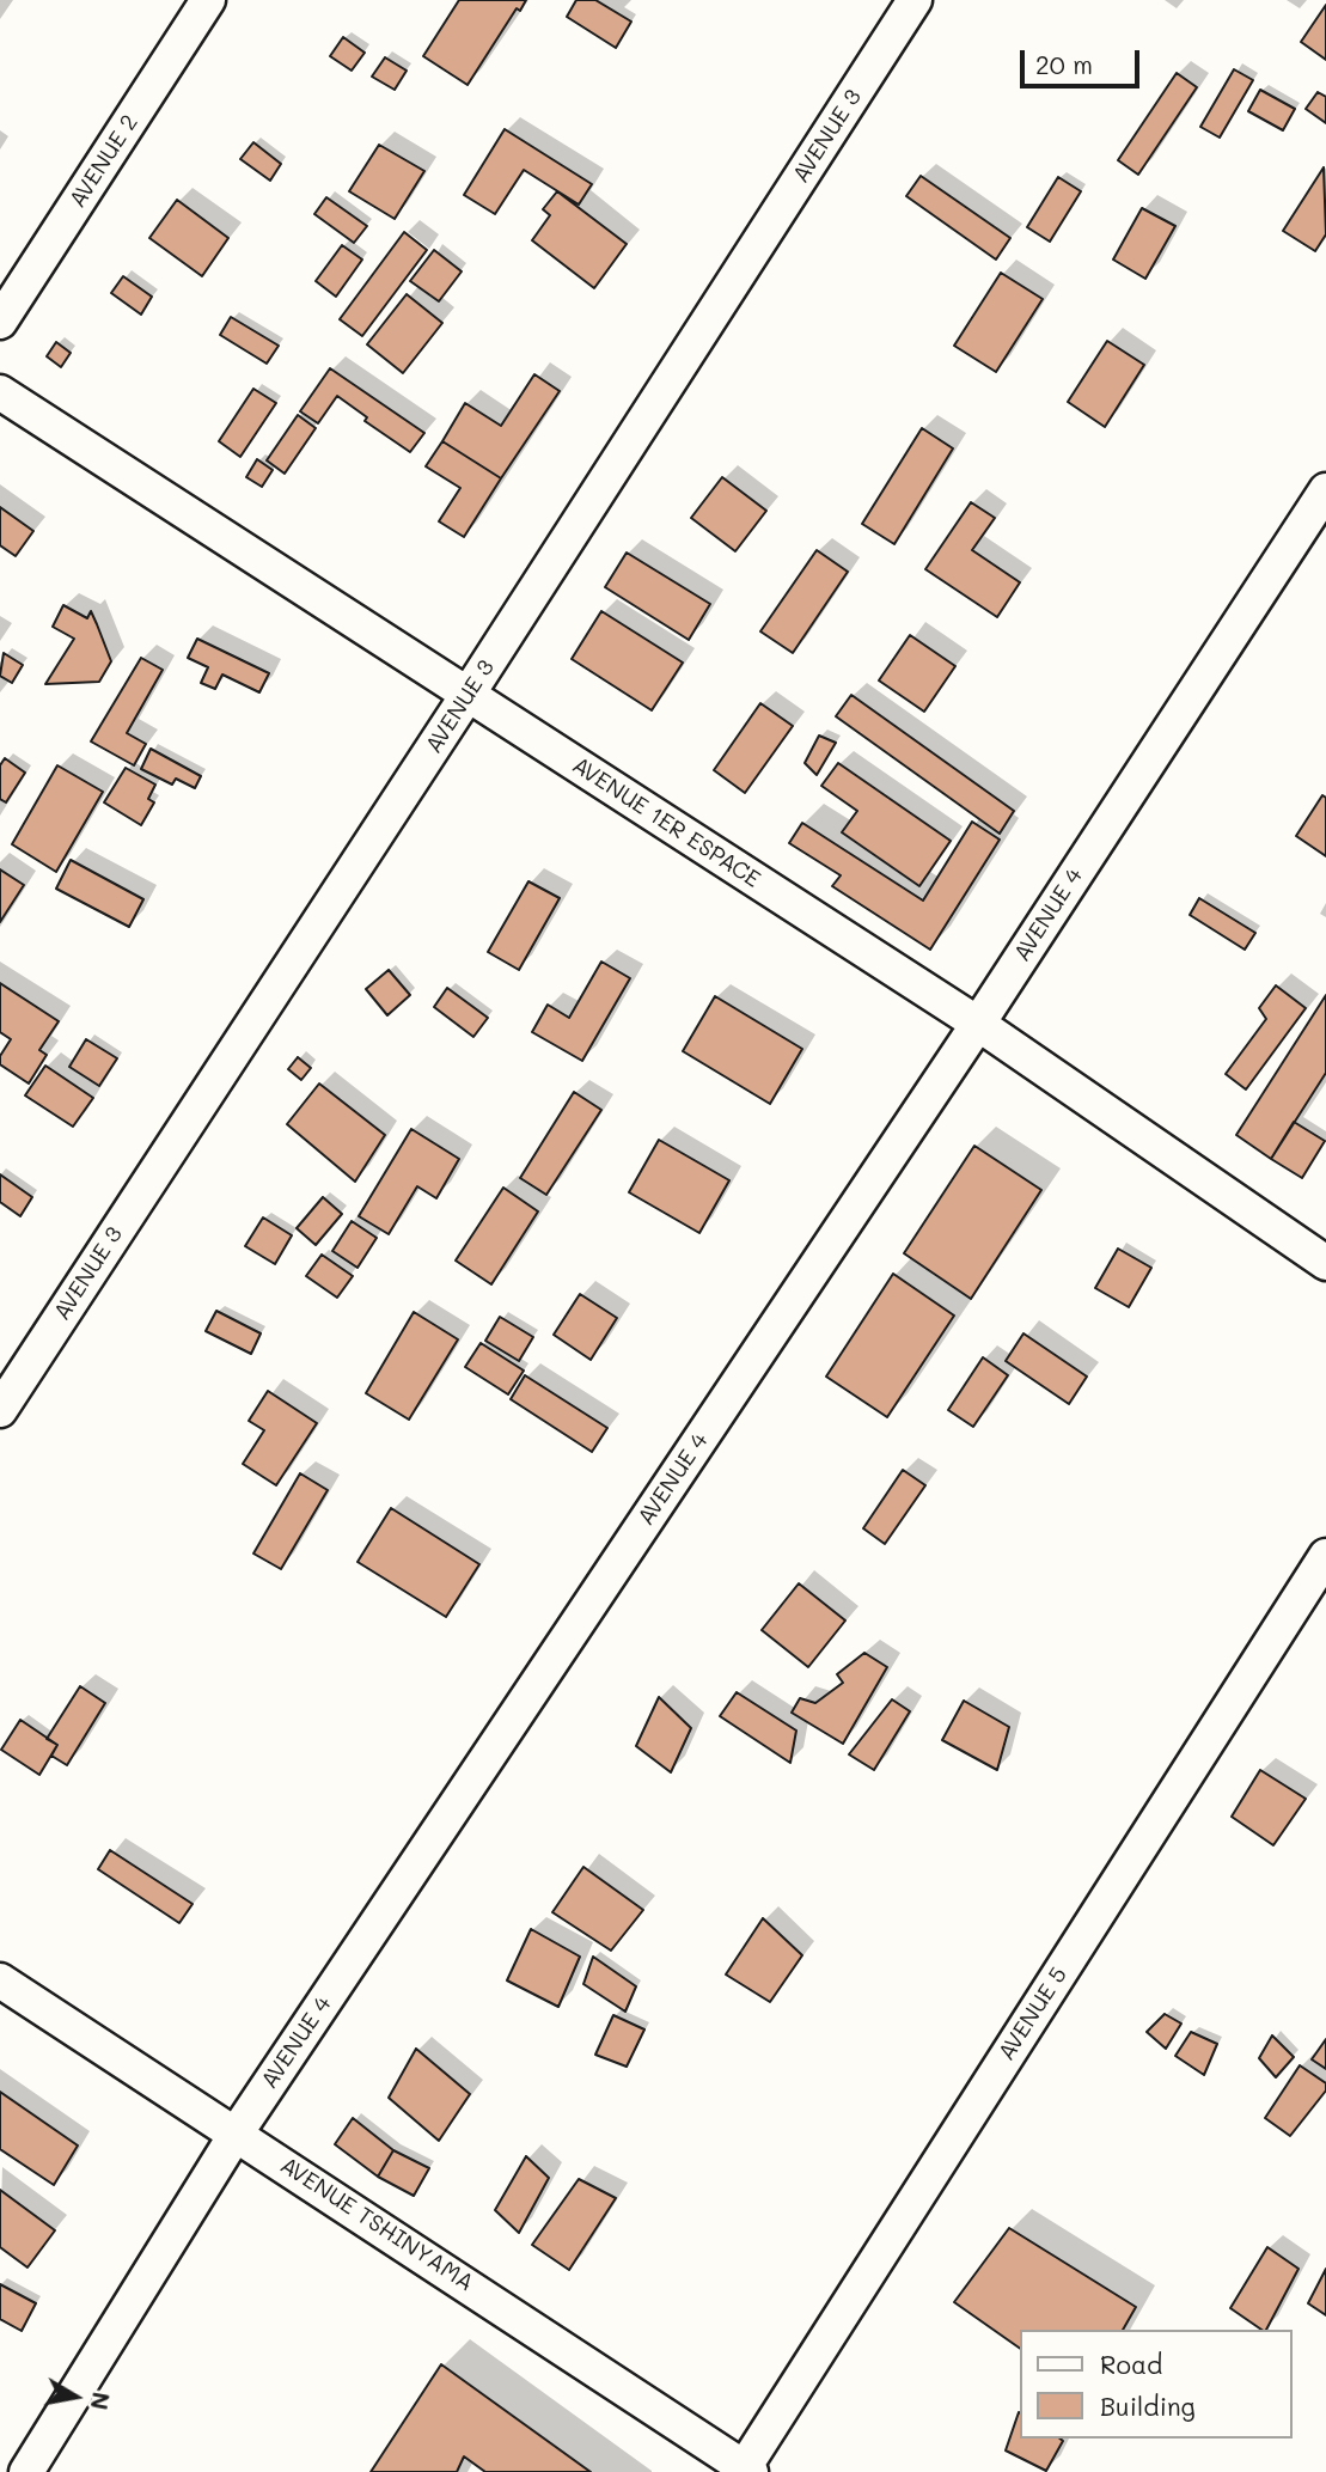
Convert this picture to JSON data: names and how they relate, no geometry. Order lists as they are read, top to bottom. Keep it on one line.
{"streets":{"street":["AVENUE 3","AVENUE 2","AVENUE 1ER ESPACE","AVENUE 4","AVENUE 5","AVENUE TSHINYAMA"]},"crossings":[["AVENUE 3","AVENUE 1ER ESPACE"],["AVENUE 1ER ESPACE","AVENUE 4"],["AVENUE 4","AVENUE TSHINYAMA"],["AVENUE 5","AVENUE TSHINYAMA"]],"legend":["Road","Building"],"scale_bar":"20 m","north":"right"}
